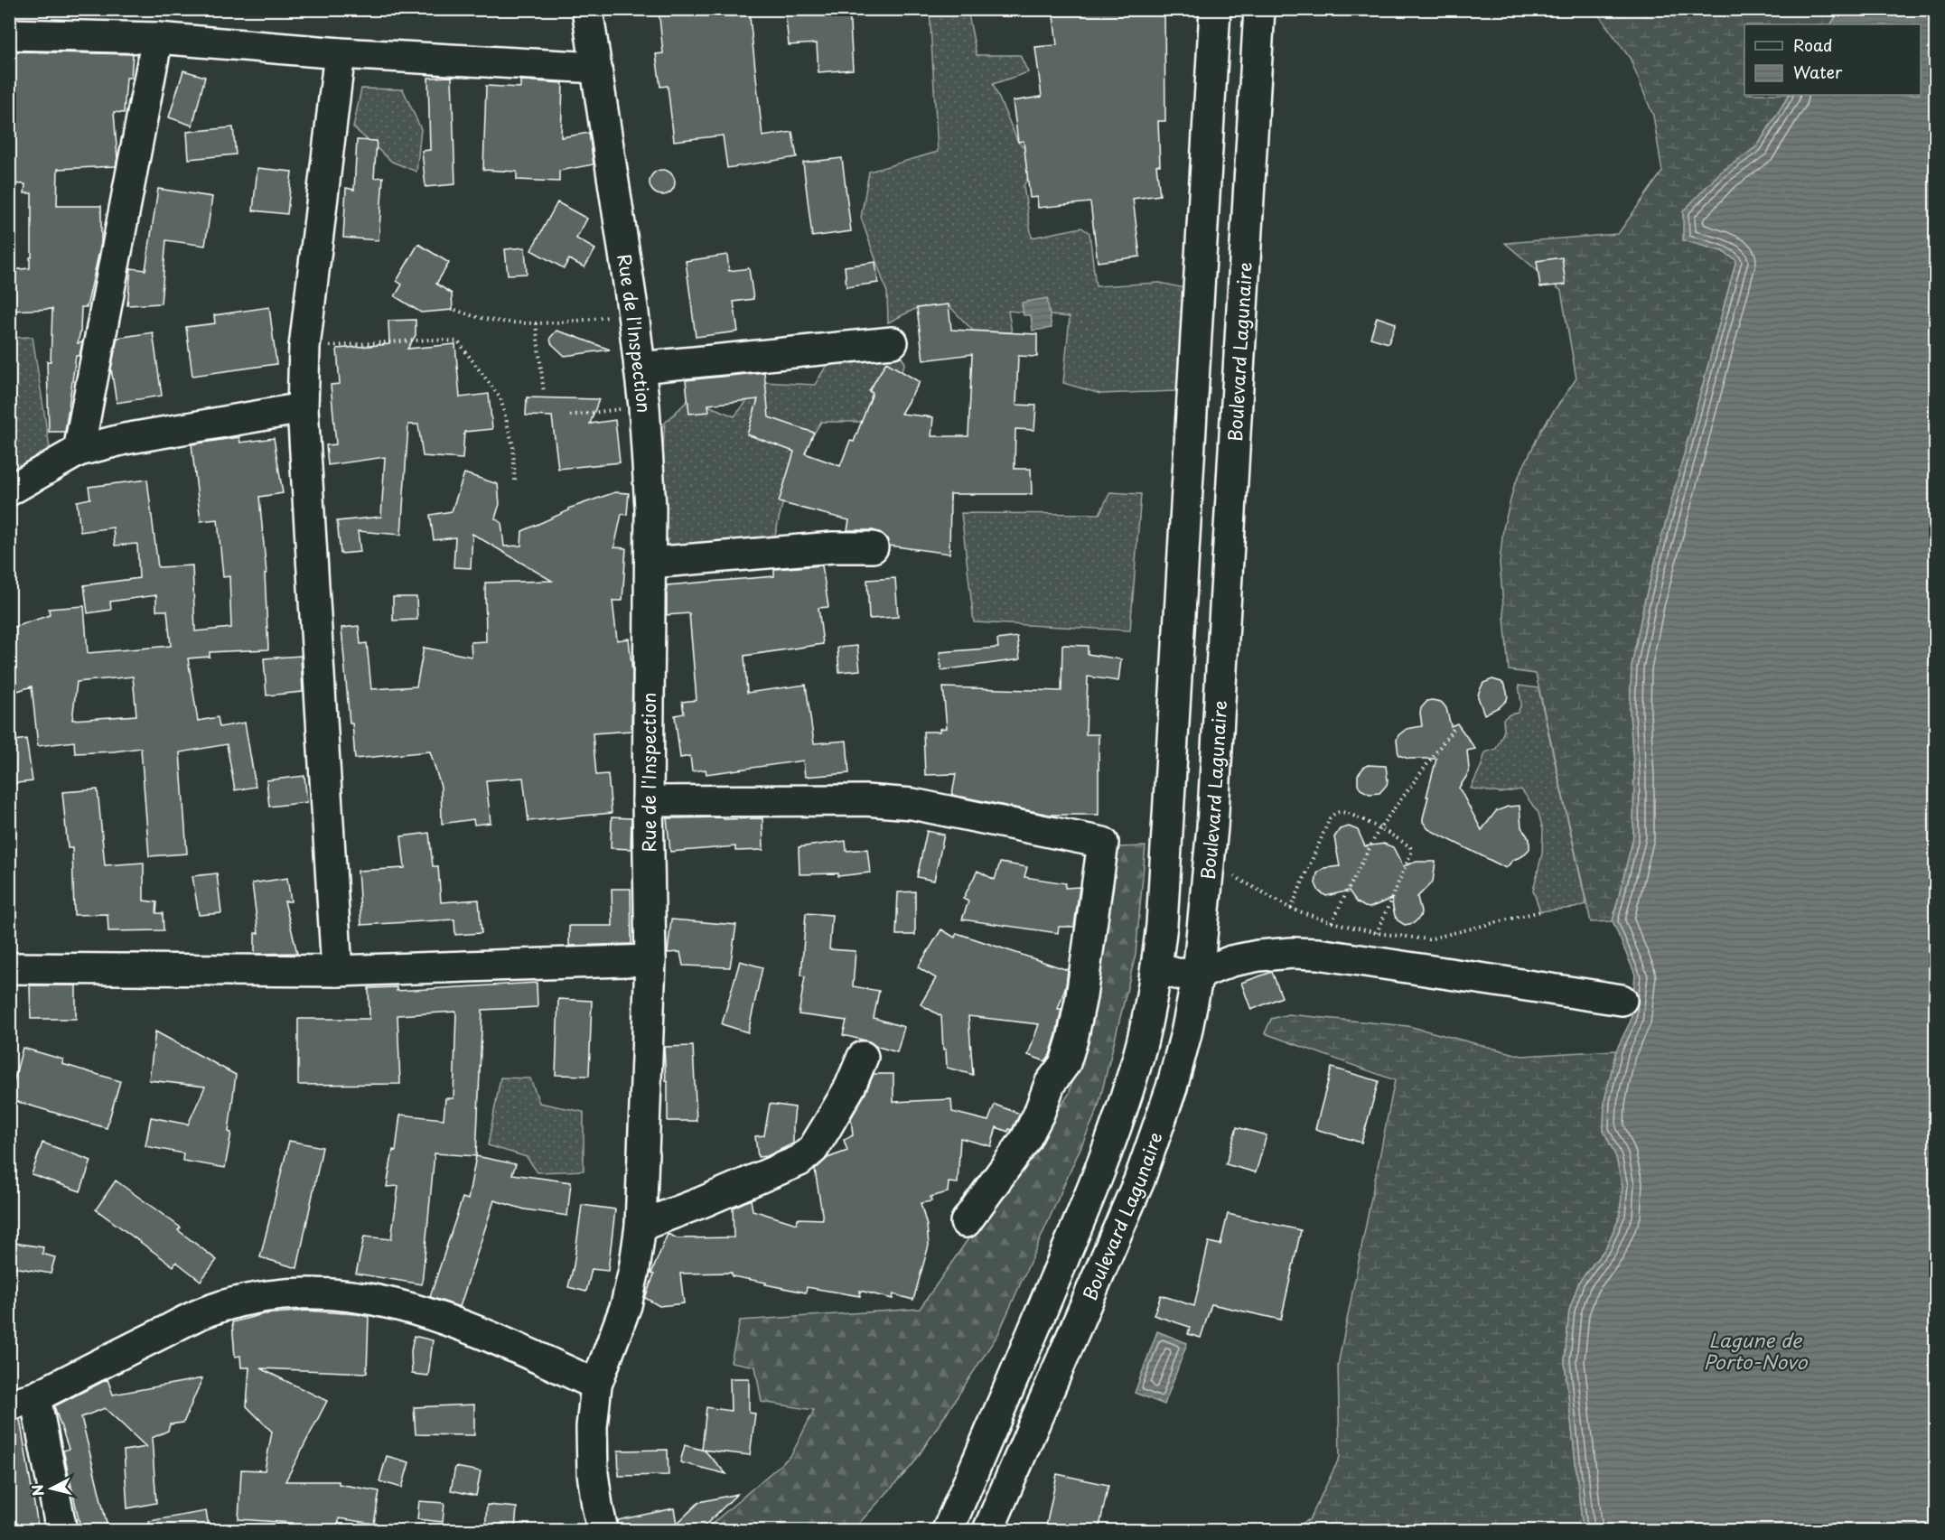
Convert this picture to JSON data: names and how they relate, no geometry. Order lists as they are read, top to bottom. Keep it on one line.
{"streets":{"main road":["Rue de l'Inspection","Boulevard Lagunaire"]},"water":["Lagune de Porto-Novo"],"legend":["Road","Water"],"north":"left"}
